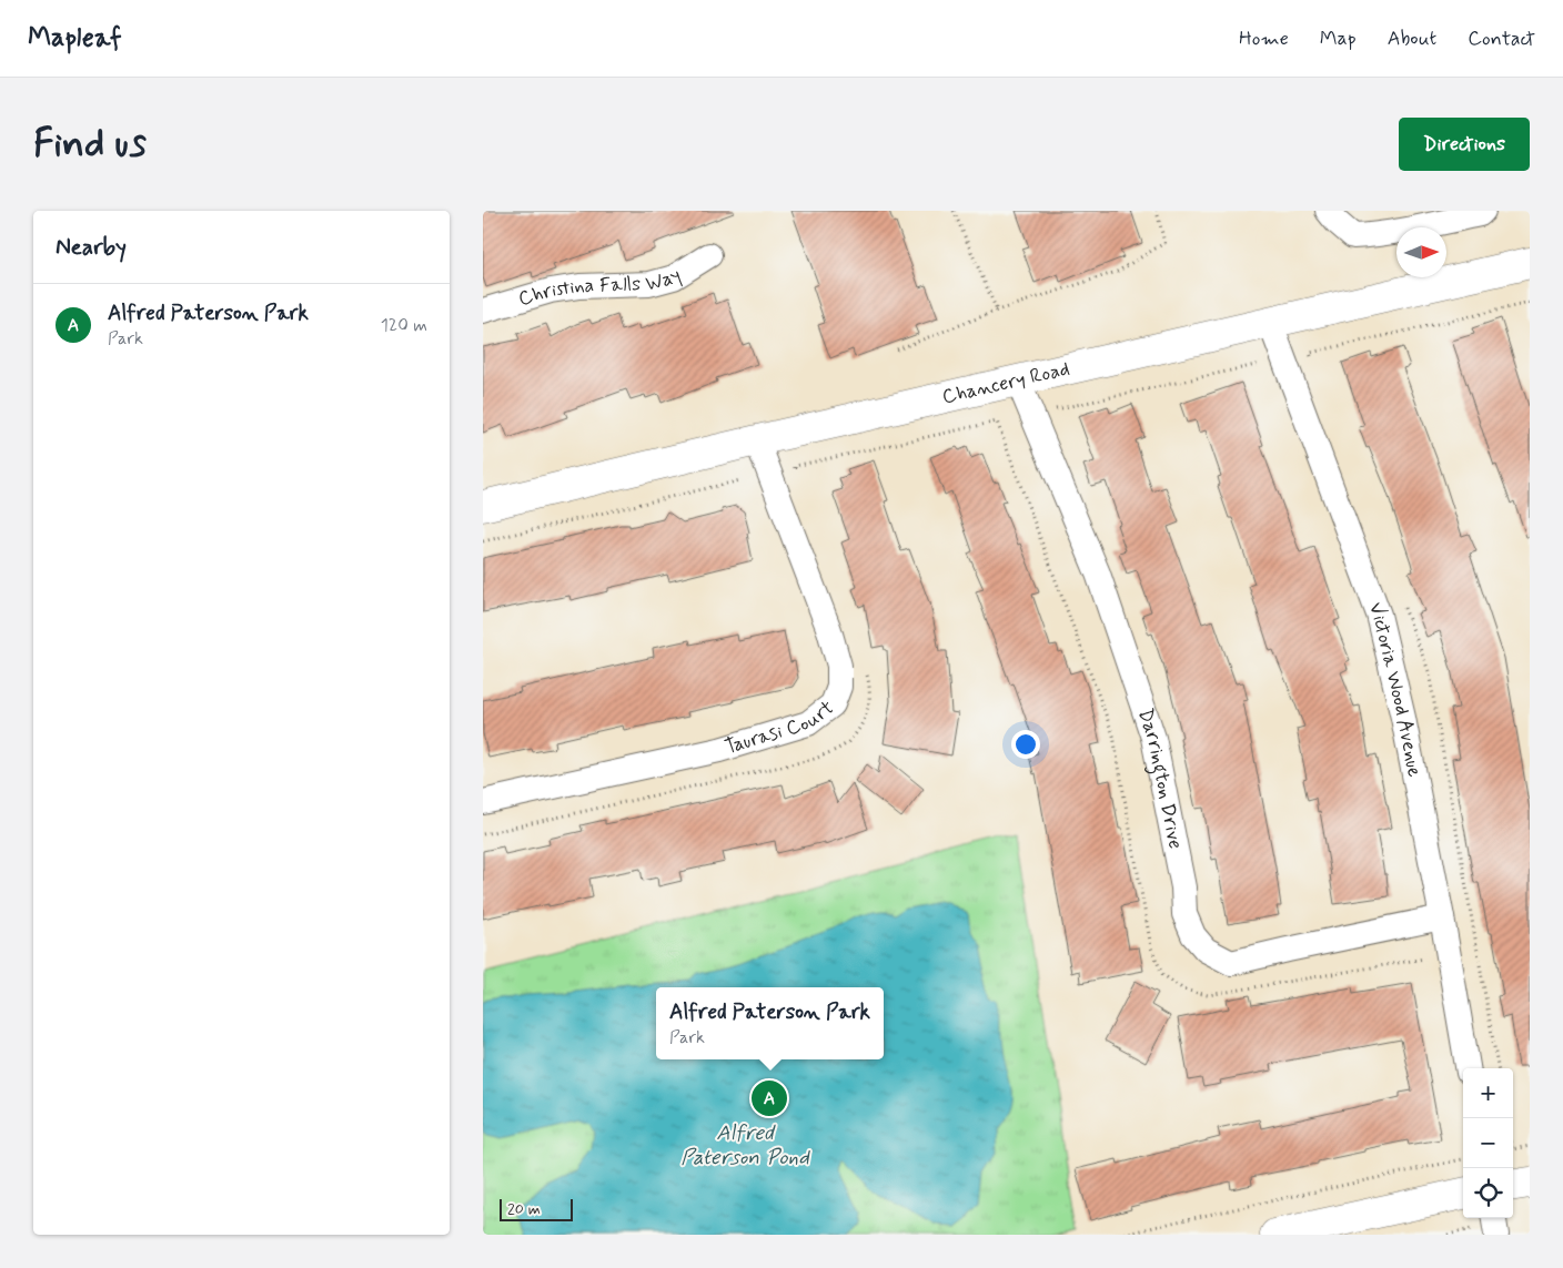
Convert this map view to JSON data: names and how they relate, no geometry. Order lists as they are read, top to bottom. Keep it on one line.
{"streets":{"street":["Christina Falls Way","Chancery Road","Victoria Wood Avenue","Taurasi Court","Darrington Drive"]},"crossings":[["Chancery Road","Victoria Wood Avenue"],["Chancery Road","Taurasi Court"],["Chancery Road","Darrington Drive"],["Victoria Wood Avenue","Darrington Drive"]],"water":["Alfred Paterson Pond"],"scale_bar":"20 m","north":"right","page":{"header":"Mapleaf","nav":["Home","Map","About","Contact"],"buttons":"Directions","title":"Find us","heading":"Nearby","list":[{"mark":"A","name":"Alfred Paterson Park","note":"Park","value":"120 m"}],"popup":["Alfred Paterson Park","Park"],"map_buttons":["+","−"],"pins":"A","scale":"20 m"}}
